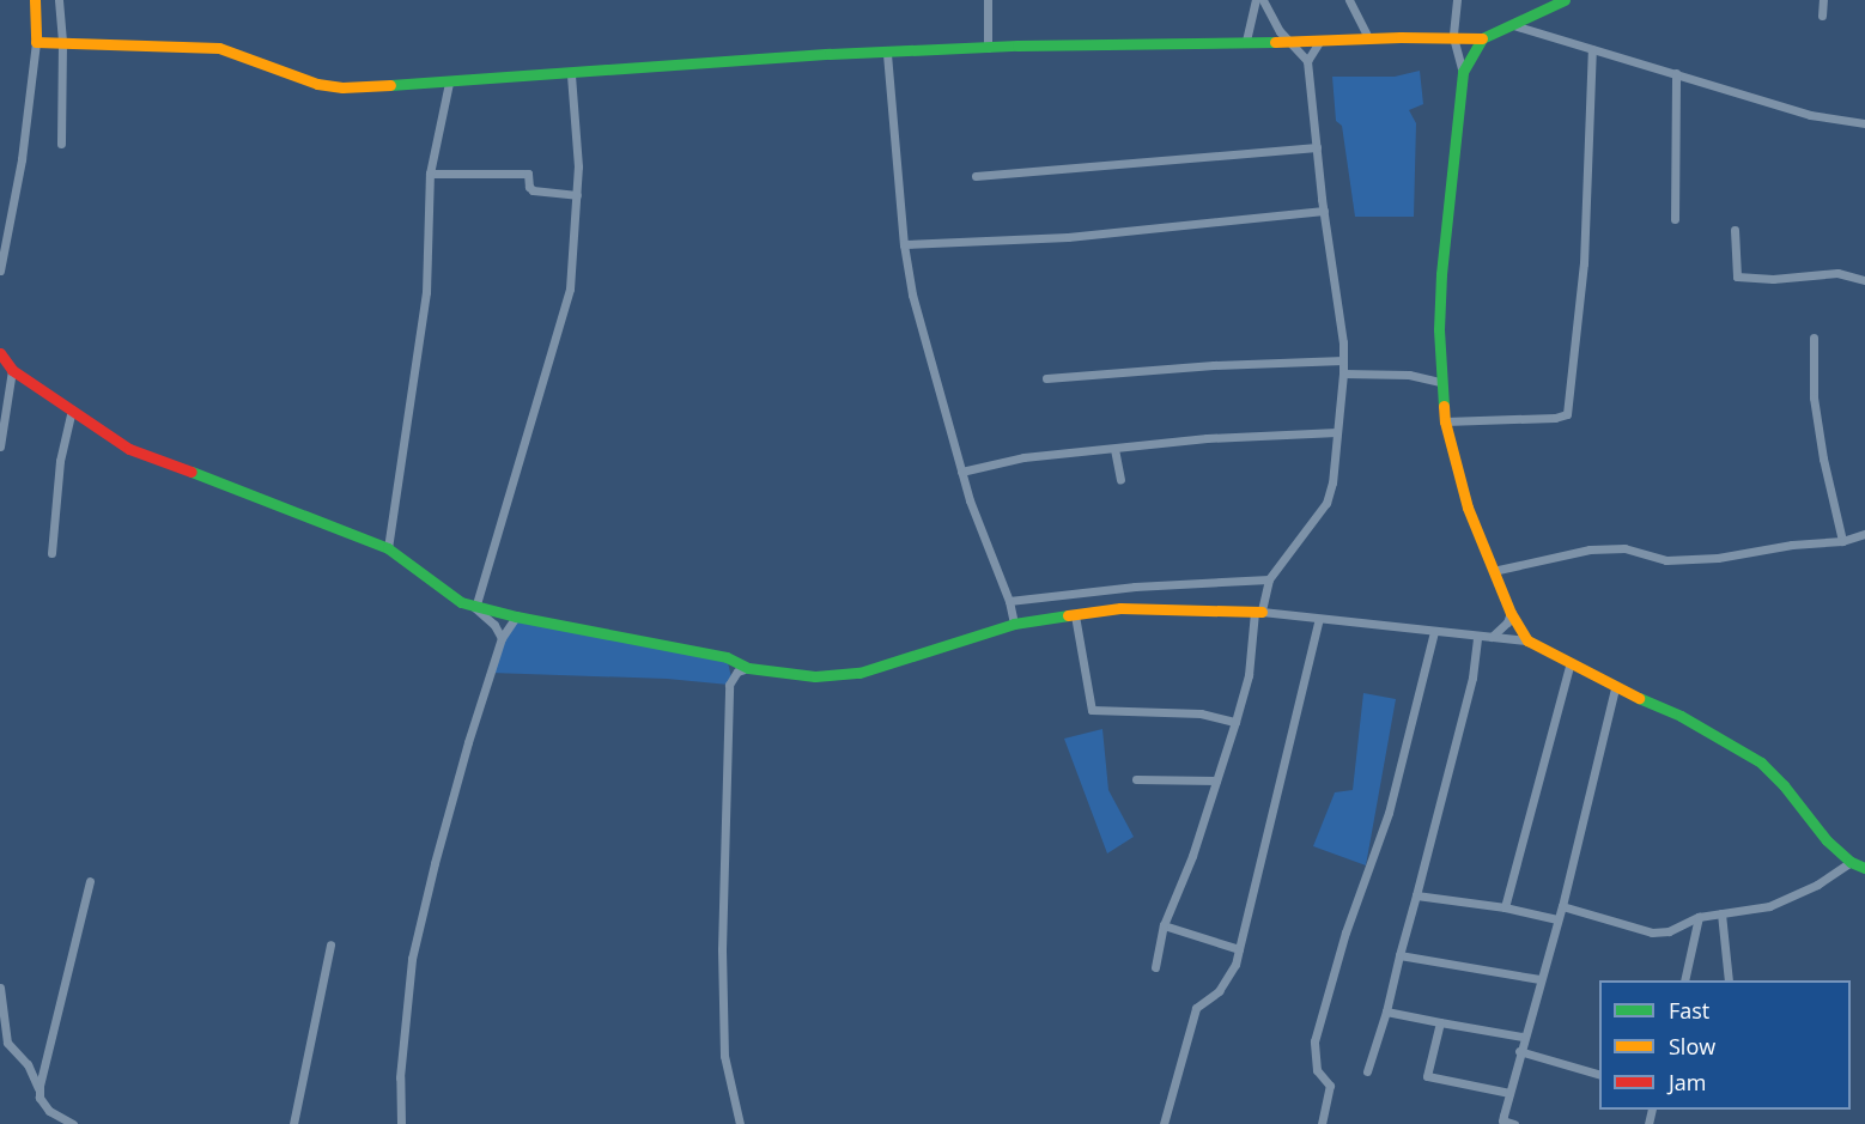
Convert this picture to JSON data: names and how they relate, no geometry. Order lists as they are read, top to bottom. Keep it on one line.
{"legend":["Fast","Slow","Jam"]}
